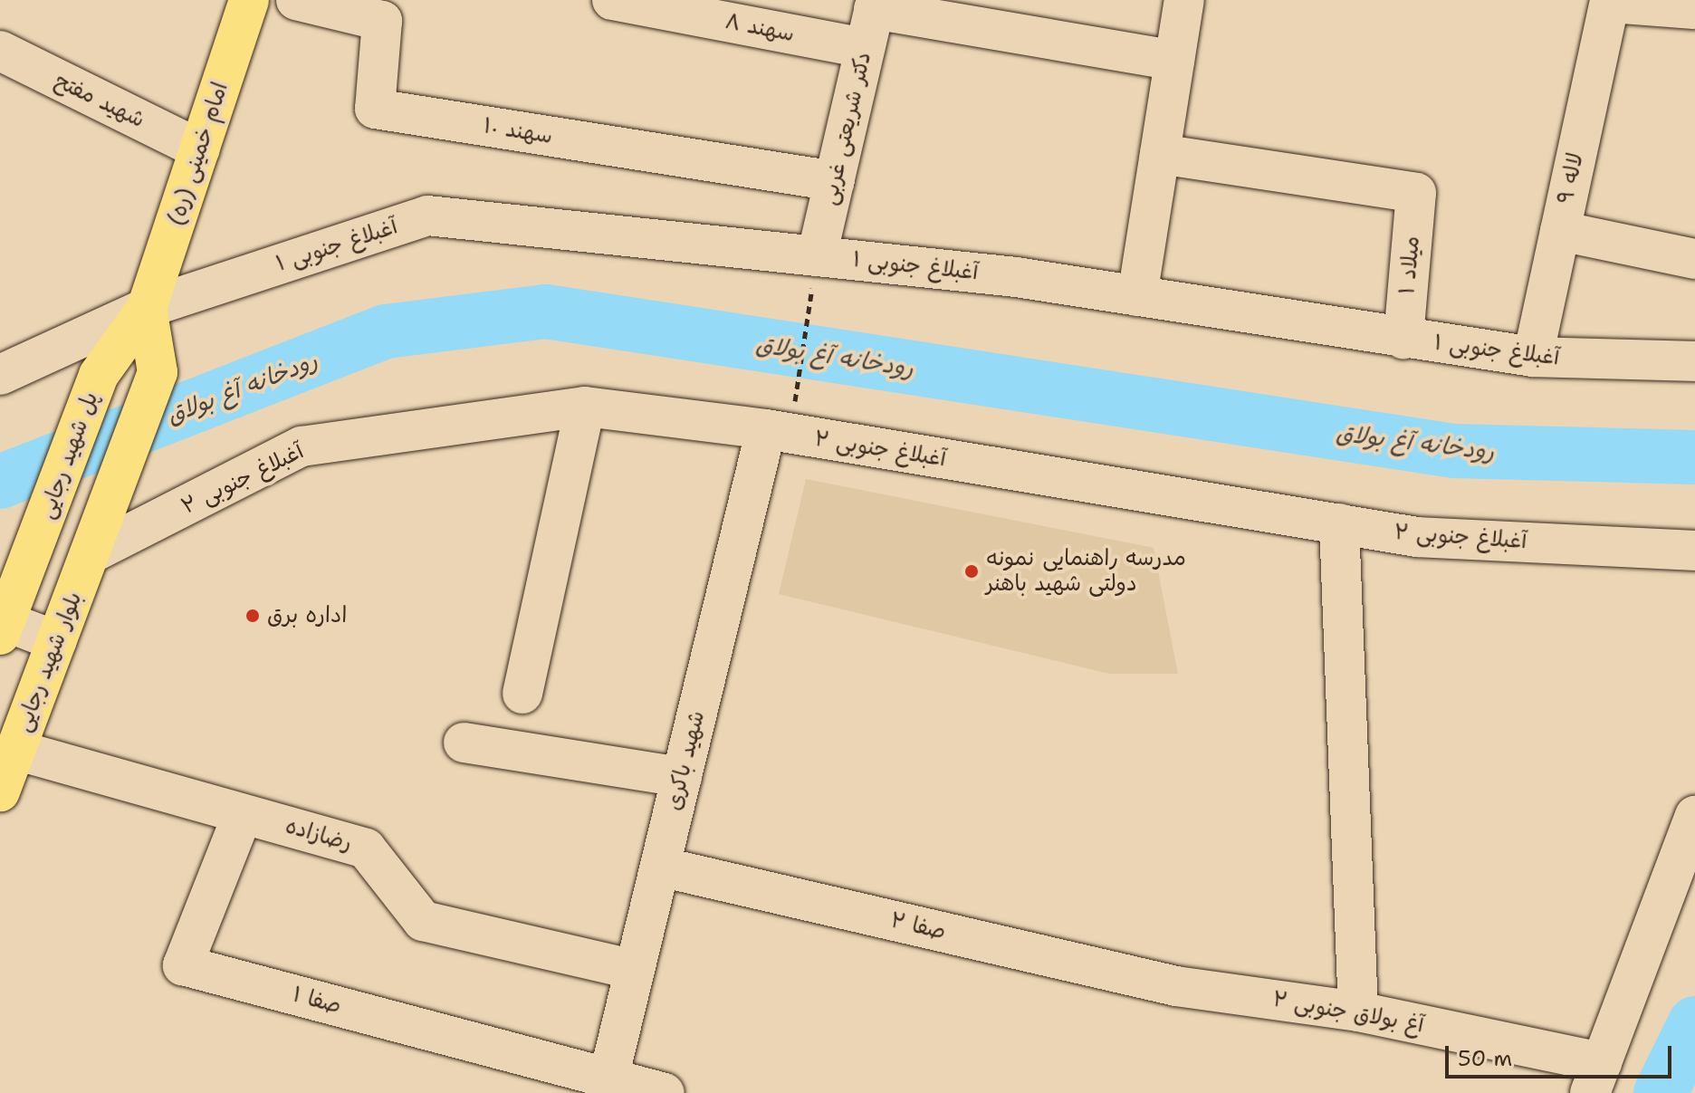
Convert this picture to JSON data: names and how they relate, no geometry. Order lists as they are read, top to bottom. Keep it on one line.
{"streets":{"main road":["امام خمینی (ره)","پل شهید رجایی","بلوار شهید رجایی"],"street":["سهند ۸","شهید مفتح","دکتر شریعتی غربی","سهند ۱۰","لاله ۹","آغبلاغ جنوبی ۱","میلاد ۱","آغبلاغ جنوبی ۲","شهید باکری","رضازاده","صفا ۲","صفا ۱","آغ بولاق جنوبی ۲"]},"crossings":[["سهند ۸","دکتر شریعتی غربی"],["شهید مفتح","امام خمینی (ره)"],["دکتر شریعتی غربی","سهند ۱۰"],["دکتر شریعتی غربی","آغبلاغ جنوبی ۱"],["امام خمینی (ره)","آغبلاغ جنوبی ۱"],["امام خمینی (ره)","پل شهید رجایی"],["لاله ۹","آغبلاغ جنوبی ۱"],["آغبلاغ جنوبی ۱","میلاد ۱"],["آغبلاغ جنوبی ۱","پل شهید رجایی"],["آغبلاغ جنوبی ۲","بلوار شهید رجایی"],["آغبلاغ جنوبی ۲","شهید باکری"],["بلوار شهید رجایی","رضازاده"],["شهید باکری","رضازاده"],["شهید باکری","صفا ۲"],["شهید باکری","صفا ۱"],["رضازاده","صفا ۱"],["صفا ۲","آغ بولاق جنوبی ۲"]],"water":["رودخانه آغ بولاق"],"places":["مدرسه راهنمایی نمونه دولتی شهید باهنر","اداره برق"],"scale_bar":"50 m"}
